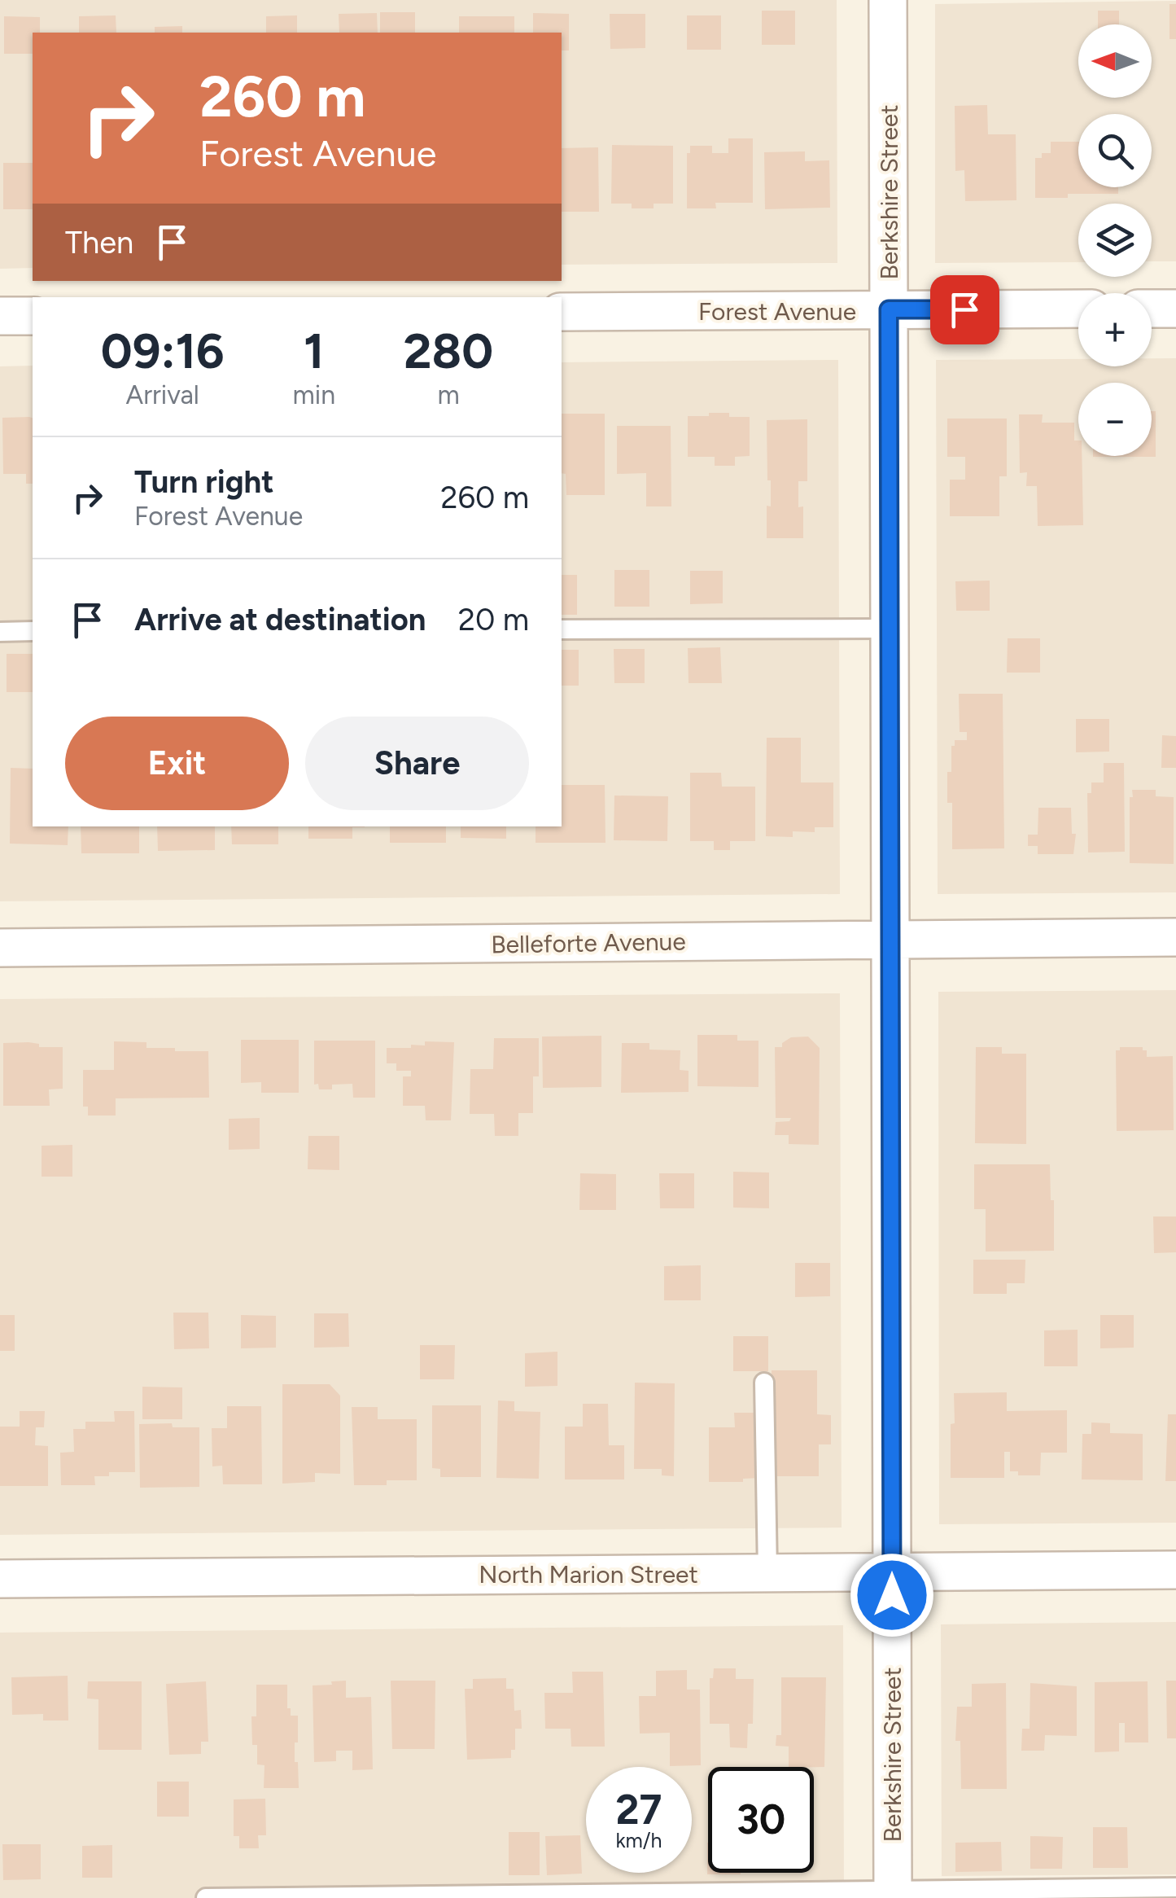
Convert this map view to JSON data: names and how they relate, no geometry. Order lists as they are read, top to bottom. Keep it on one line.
{"streets":{"street":["Berkshire Street","Forest Avenue","Belleforte Avenue","North Marion Street"]},"crossings":[["Berkshire Street","Forest Avenue"],["Berkshire Street","Belleforte Avenue"],["Berkshire Street","North Marion Street"]],"north":"left","page":{"map_buttons":["+","−"],"turn":["260 m","Forest Avenue"],"then":"Then","eta":["09:16","Arrival","1","min","280","m"],"list":[{"name":"Turn right","note":"Forest Avenue","value":"260 m"},{"name":"Arrive at destination","value":"20 m"}],"buttons":["Exit","Share"],"speed":"27 km/h","limit":"30"}}
